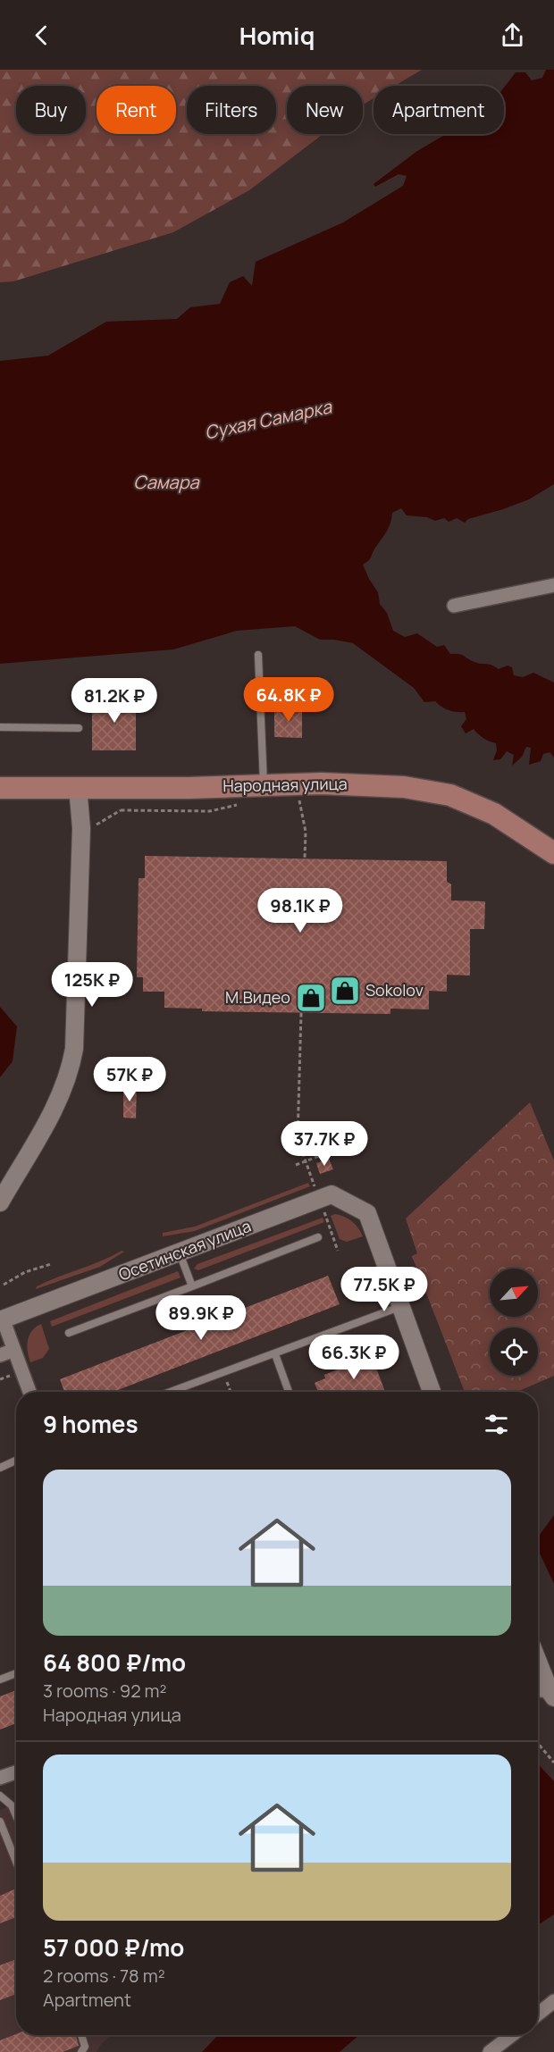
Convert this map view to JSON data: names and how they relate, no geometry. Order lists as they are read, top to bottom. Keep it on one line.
{"streets":{"main road":["Народная улица"],"street":["Осетинская улица"]},"water":["Сухая Самарка","Самара"],"places":{"shop":["Sokolov","М.Видео"]},"north":"top right","page":{"header":"Homiq","chip":["Buy","Rent","Filters","New","Apartment"],"price":["64.8K ₽","81.2K ₽","98.1K ₽","125K ₽","57K ₽","37.7K ₽","77.5K ₽","89.9K ₽","66.3K ₽"],"heading":"9 homes","list":[{"name":"64 800 ₽/mo","note":"3 rooms · 92 m² · Народная улица"},{"name":"57 000 ₽/mo","note":"2 rooms · 78 m² · Apartment"}]}}
